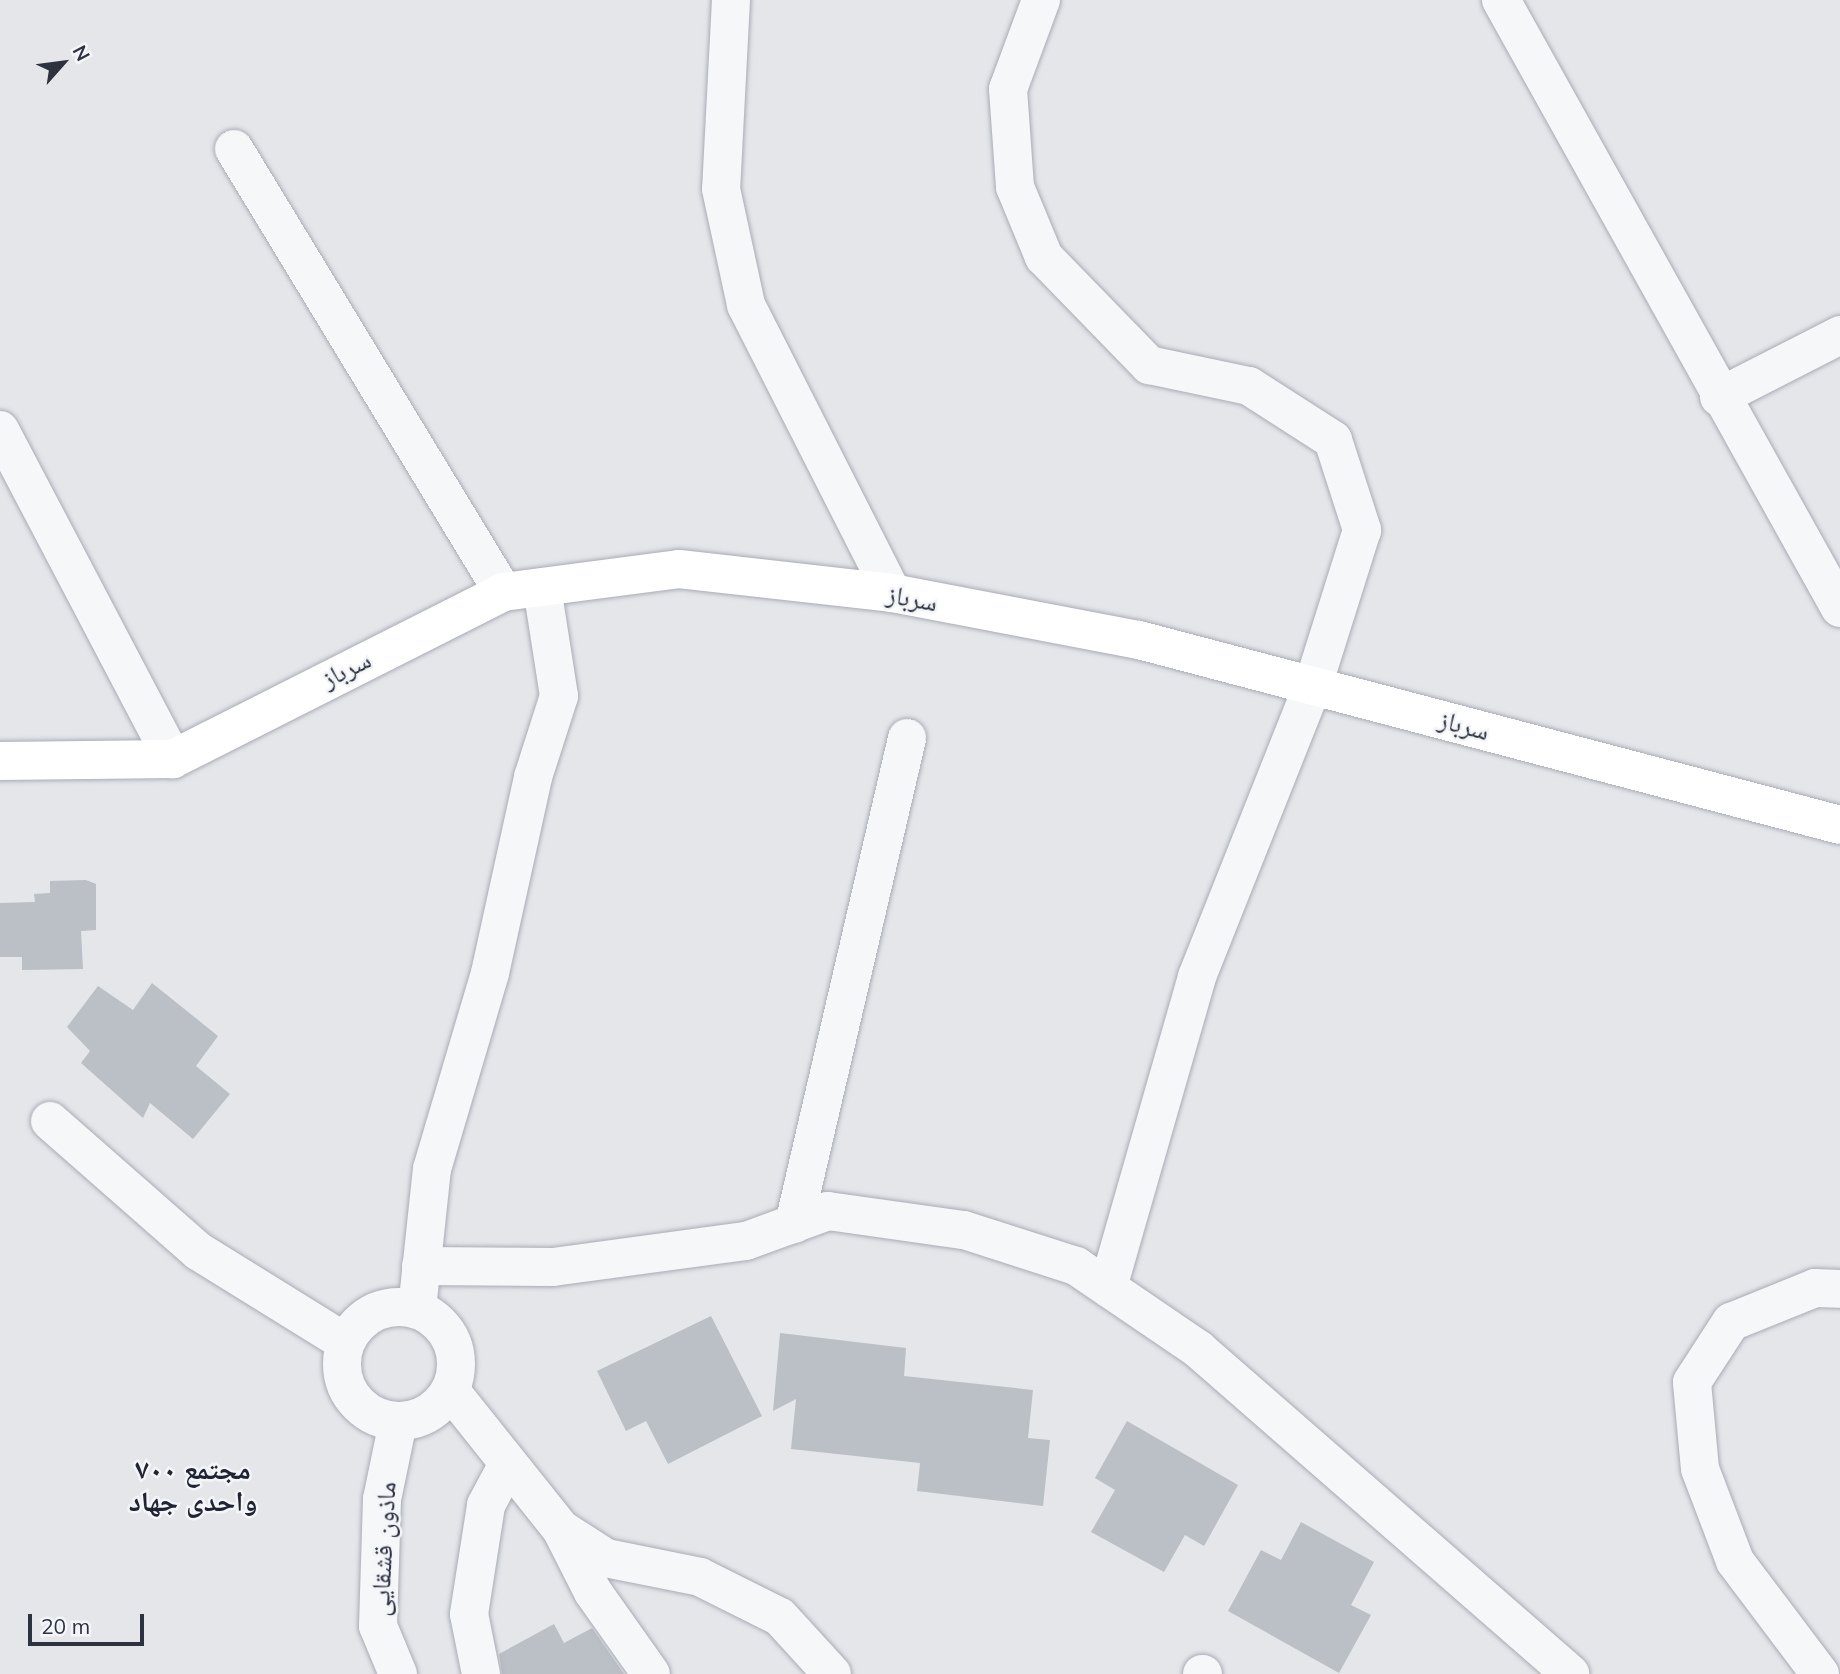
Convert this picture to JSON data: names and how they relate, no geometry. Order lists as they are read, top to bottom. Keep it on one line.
{"streets":{"street":["سرباز","ماذون قشقایی"]},"districts":["مجتمع ۷۰۰ واحدی جهاد"],"scale_bar":"20 m","north":"top right"}
